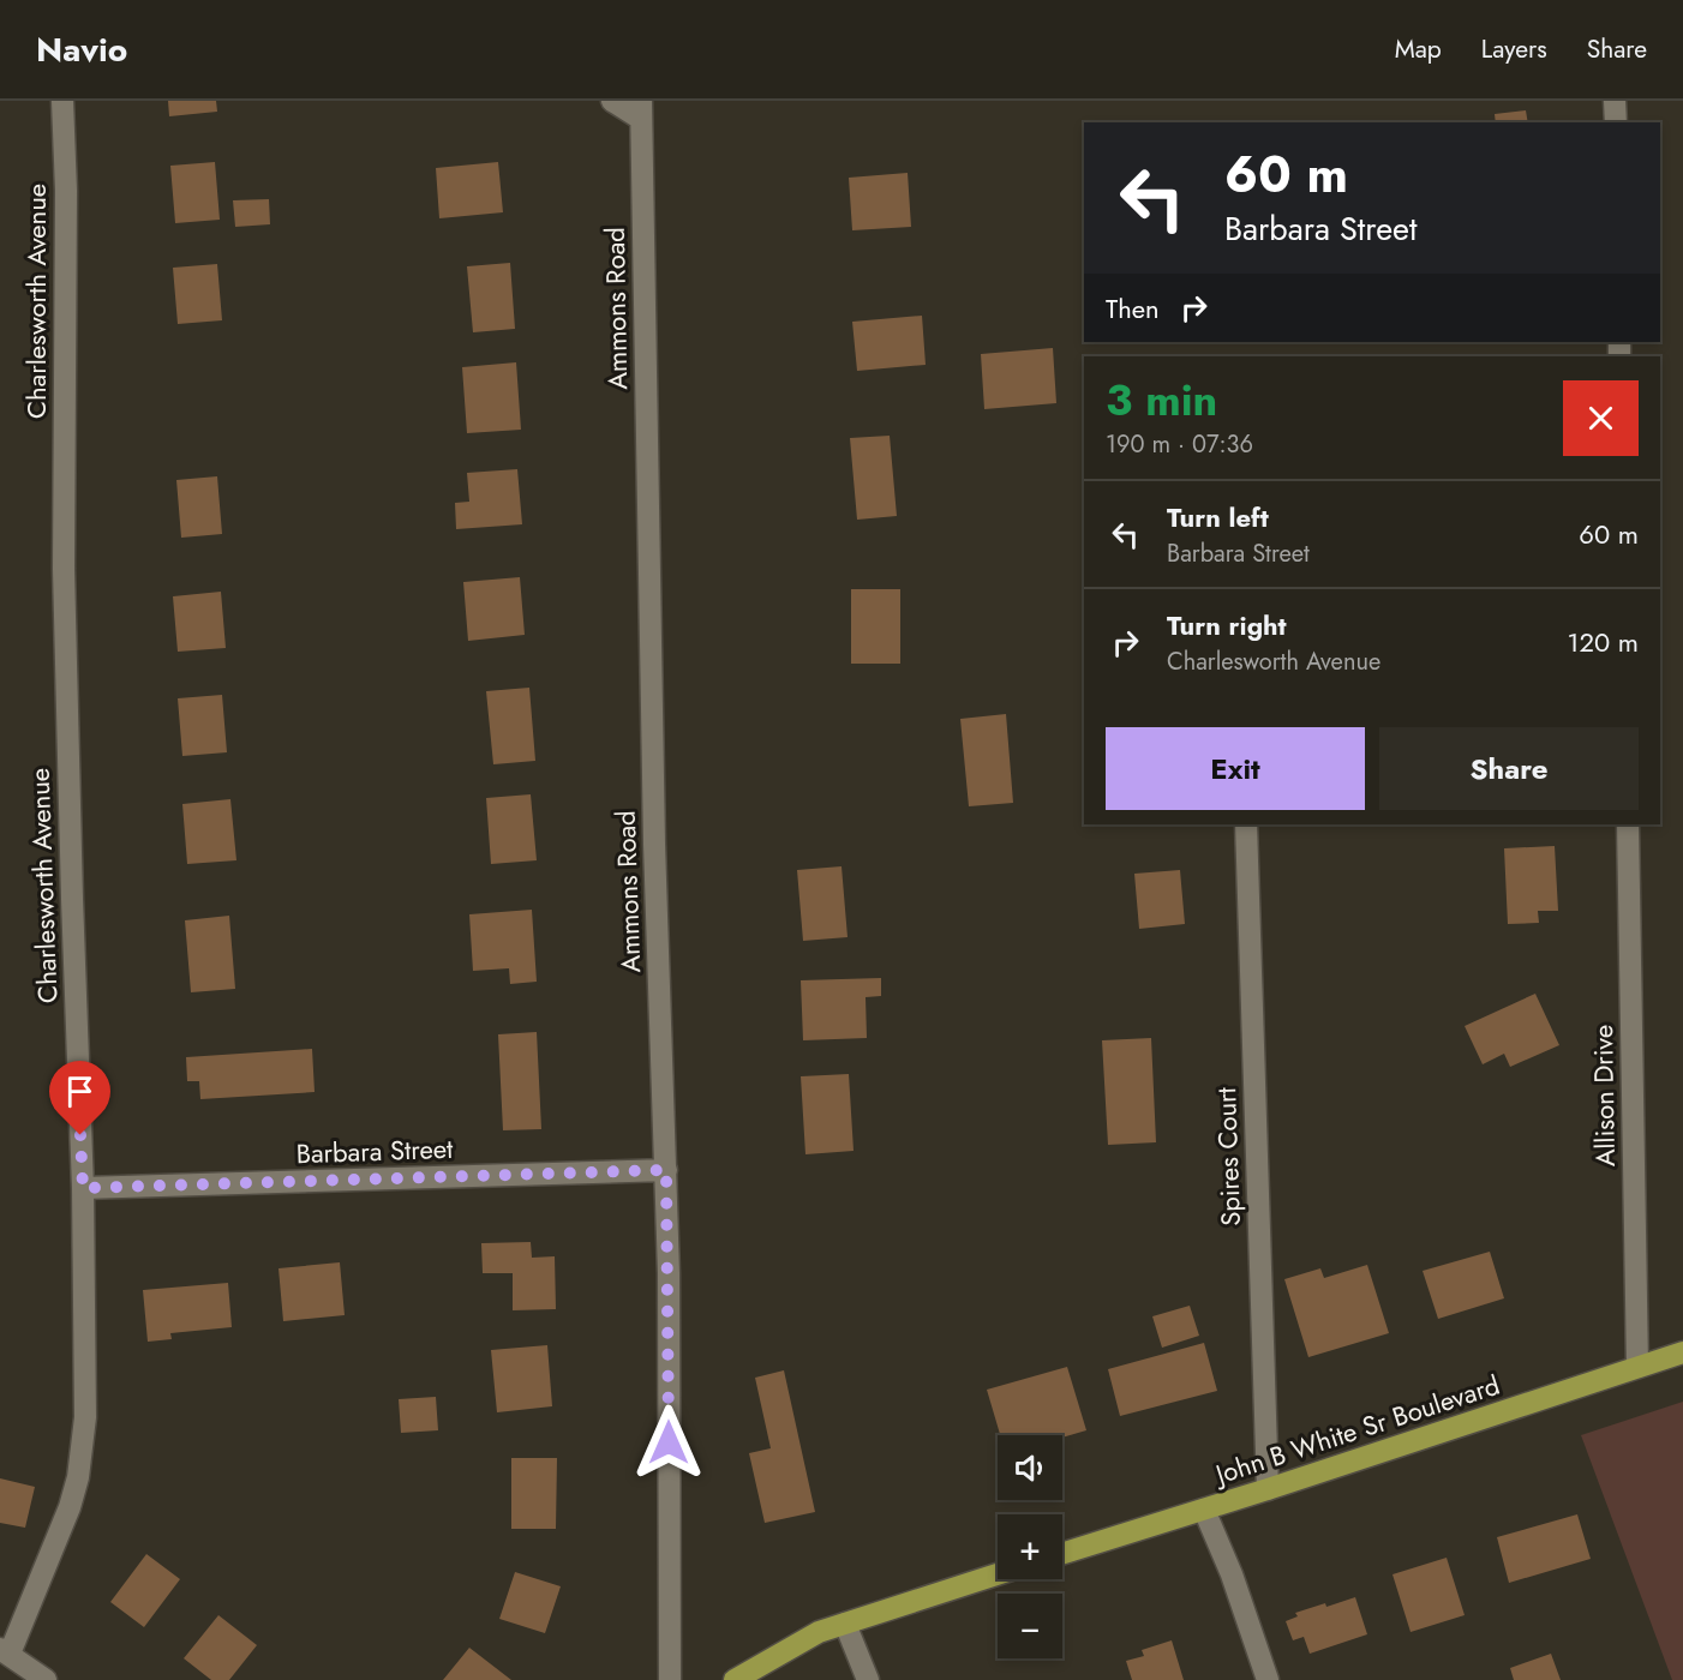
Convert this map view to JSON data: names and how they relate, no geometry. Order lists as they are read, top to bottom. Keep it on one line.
{"streets":{"main road":["John B White Sr Boulevard"],"street":["Charlesworth Avenue","Ammons Road","Allison Drive","Barbara Street","Spires Court"]},"crossings":[["Charlesworth Avenue","Barbara Street"],["Ammons Road","Barbara Street"],["Allison Drive","John B White Sr Boulevard"],["Spires Court","John B White Sr Boulevard"]],"page":{"header":"Navio","nav":["Map","Layers","Share"],"turn":["60 m","Barbara Street"],"then":"Then","heading":["3 min","190 m · 07:36"],"list":[{"name":"Turn left","note":"Barbara Street","value":"60 m"},{"name":"Turn right","note":"Charlesworth Avenue","value":"120 m"}],"buttons":["Exit","Share"],"map_buttons":["+","−"]}}
